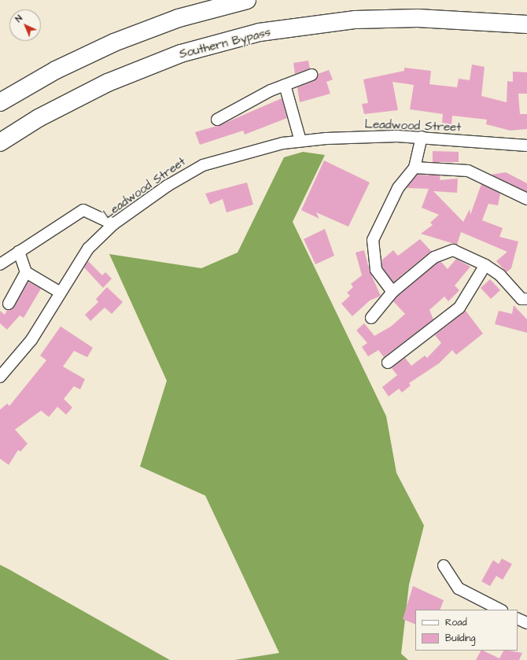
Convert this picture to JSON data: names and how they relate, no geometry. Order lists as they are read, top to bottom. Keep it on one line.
{"streets":{"highway":["Southern Bypass"],"street":["Leadwood Street"]},"legend":["Road","Building"],"north":"top left"}
